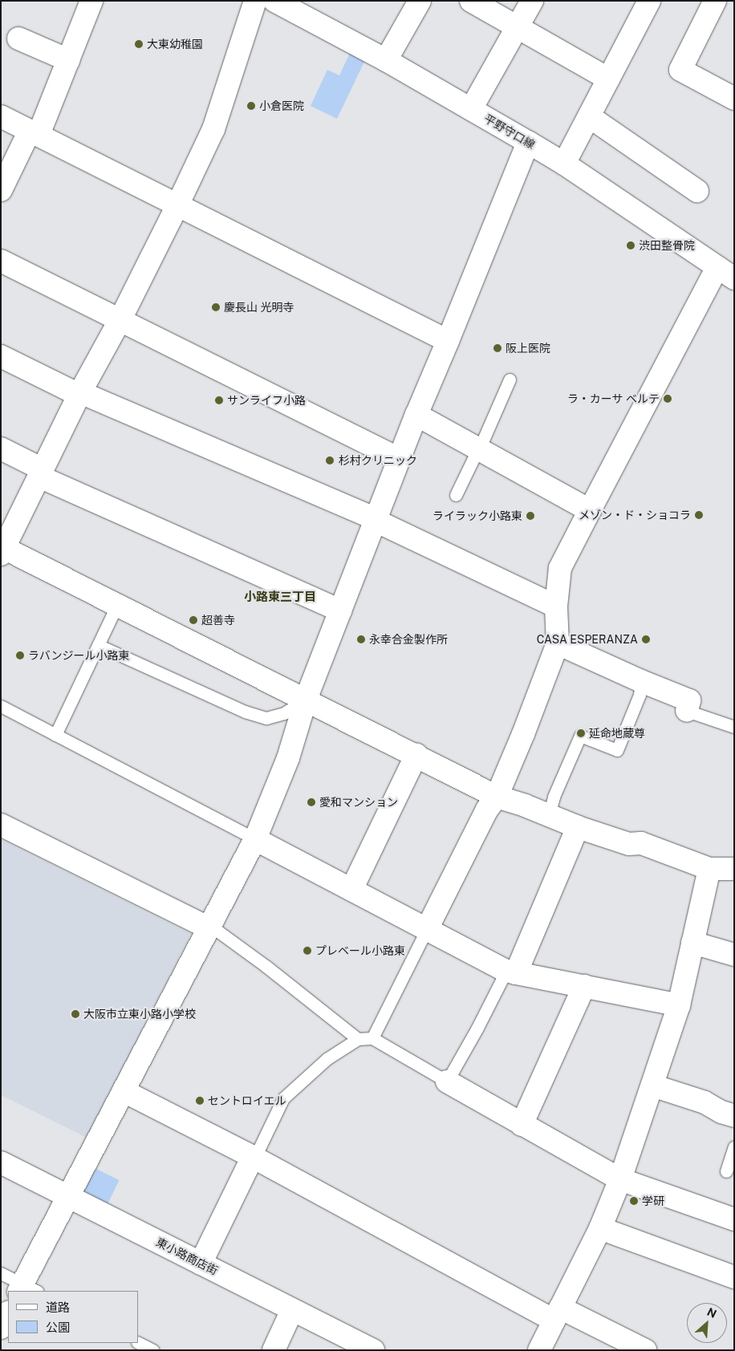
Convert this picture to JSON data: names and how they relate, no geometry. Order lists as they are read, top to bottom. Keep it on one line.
{"streets":{"street":["平野守口線","東小路商店街"]},"districts":["小路東三丁目"],"places":["大東幼稚園","小倉医院","渋田整骨院","慶長山 光明寺","阪上医院","ラ・カーサ ベルテ","サンライフ小路","杉村クリニック","メゾン・ド・ショコラ","ライラック小路東","超善寺","永幸合金製作所","CASA ESPERANZA","ラバンジール小路東","延命地蔵尊","愛和マンション","プレベール小路東","大阪市立東小路小学校","セントロイエル","学研"],"legend":["道路","公園"],"north":"top right"}
